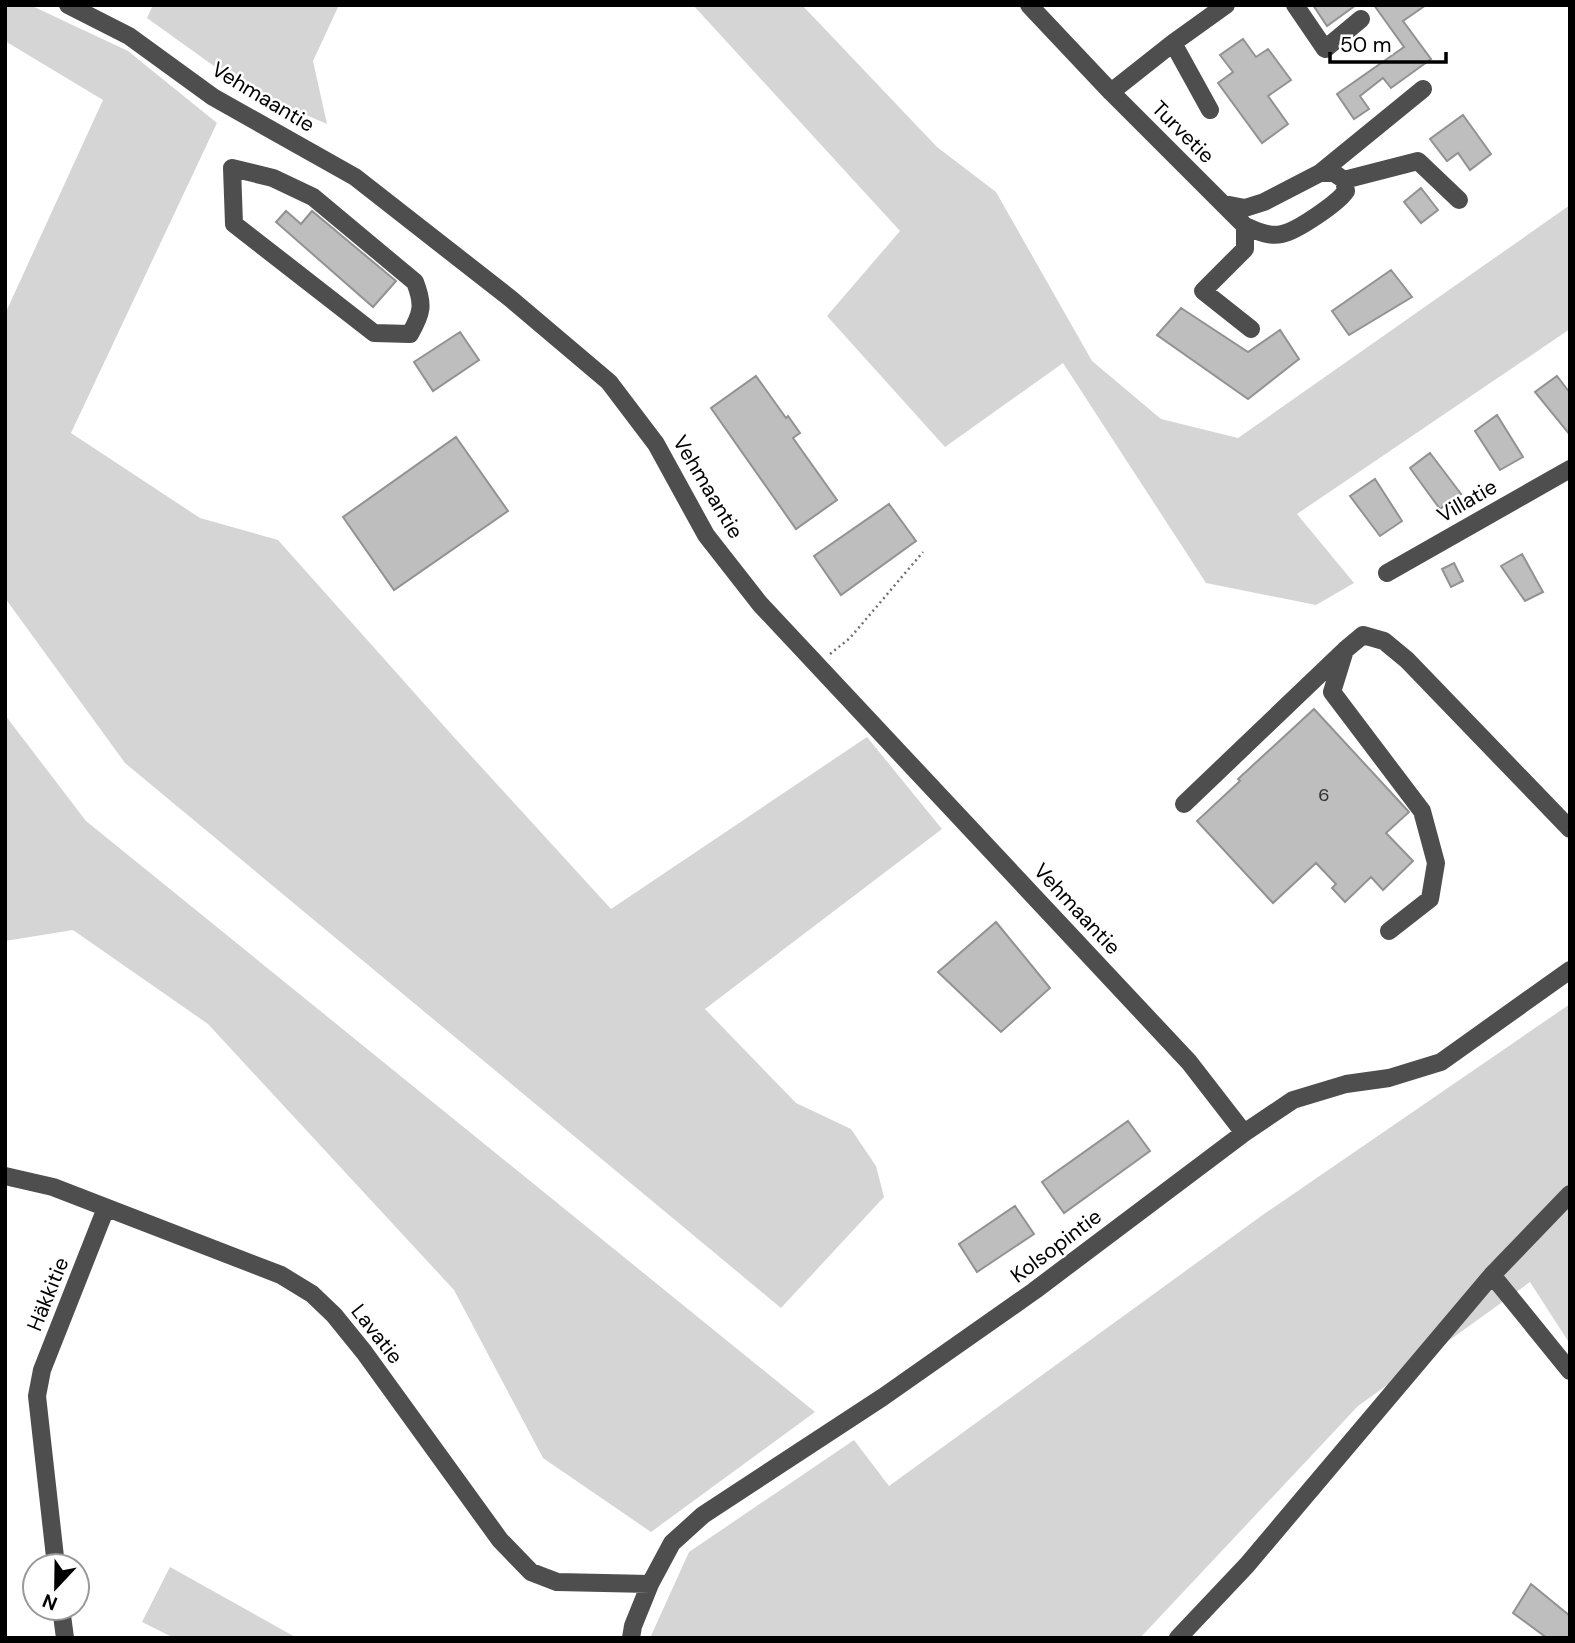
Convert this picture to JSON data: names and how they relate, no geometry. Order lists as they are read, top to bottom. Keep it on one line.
{"streets":{"street":["Vehmaantie","Turvetie","Villatie","Kolsopintie","Häkkitie","Lavatie"]},"crossings":[["Vehmaantie","Kolsopintie"],["Kolsopintie","Lavatie"],["Häkkitie","Lavatie"]],"house_numbers":["6"],"scale_bar":"50 m","north":"bottom"}
